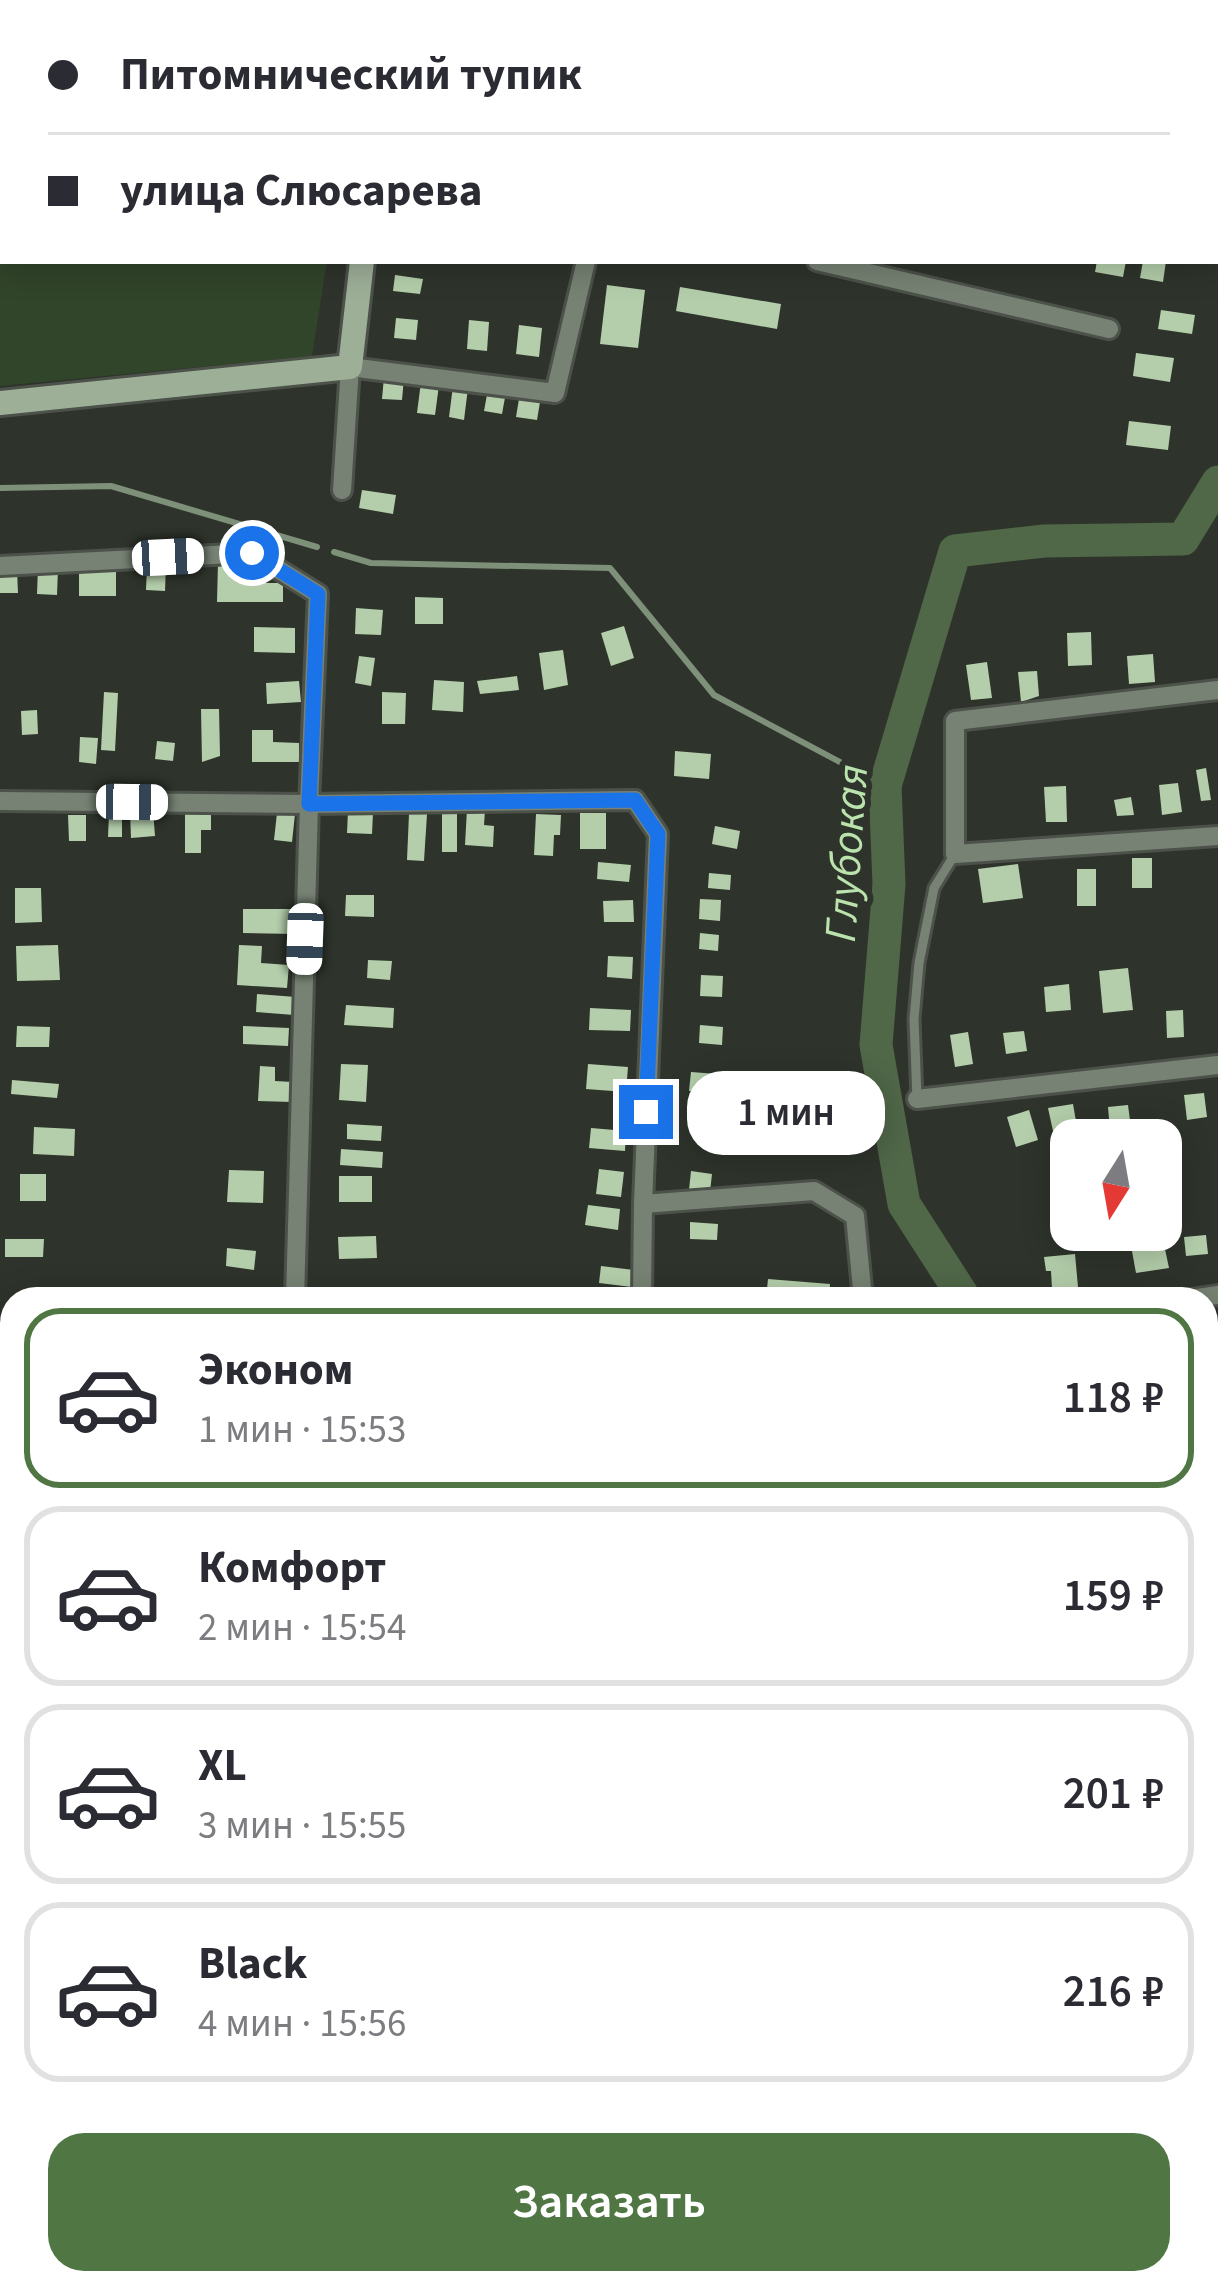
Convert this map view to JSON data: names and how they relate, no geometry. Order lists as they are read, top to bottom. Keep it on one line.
{"water":["Глубокая"],"north":"bottom","page":{"banner":["Питомнический тупик","улица Слюсарева"],"bubble":"1 мин","list":[{"name":"Эконом","note":"1 мин · 15:53","value":"118 ₽"},{"name":"Комфорт","note":"2 мин · 15:54","value":"159 ₽"},{"name":"XL","note":"3 мин · 15:55","value":"201 ₽"},{"name":"Black","note":"4 мин · 15:56","value":"216 ₽"}],"buttons":"Заказать"}}
